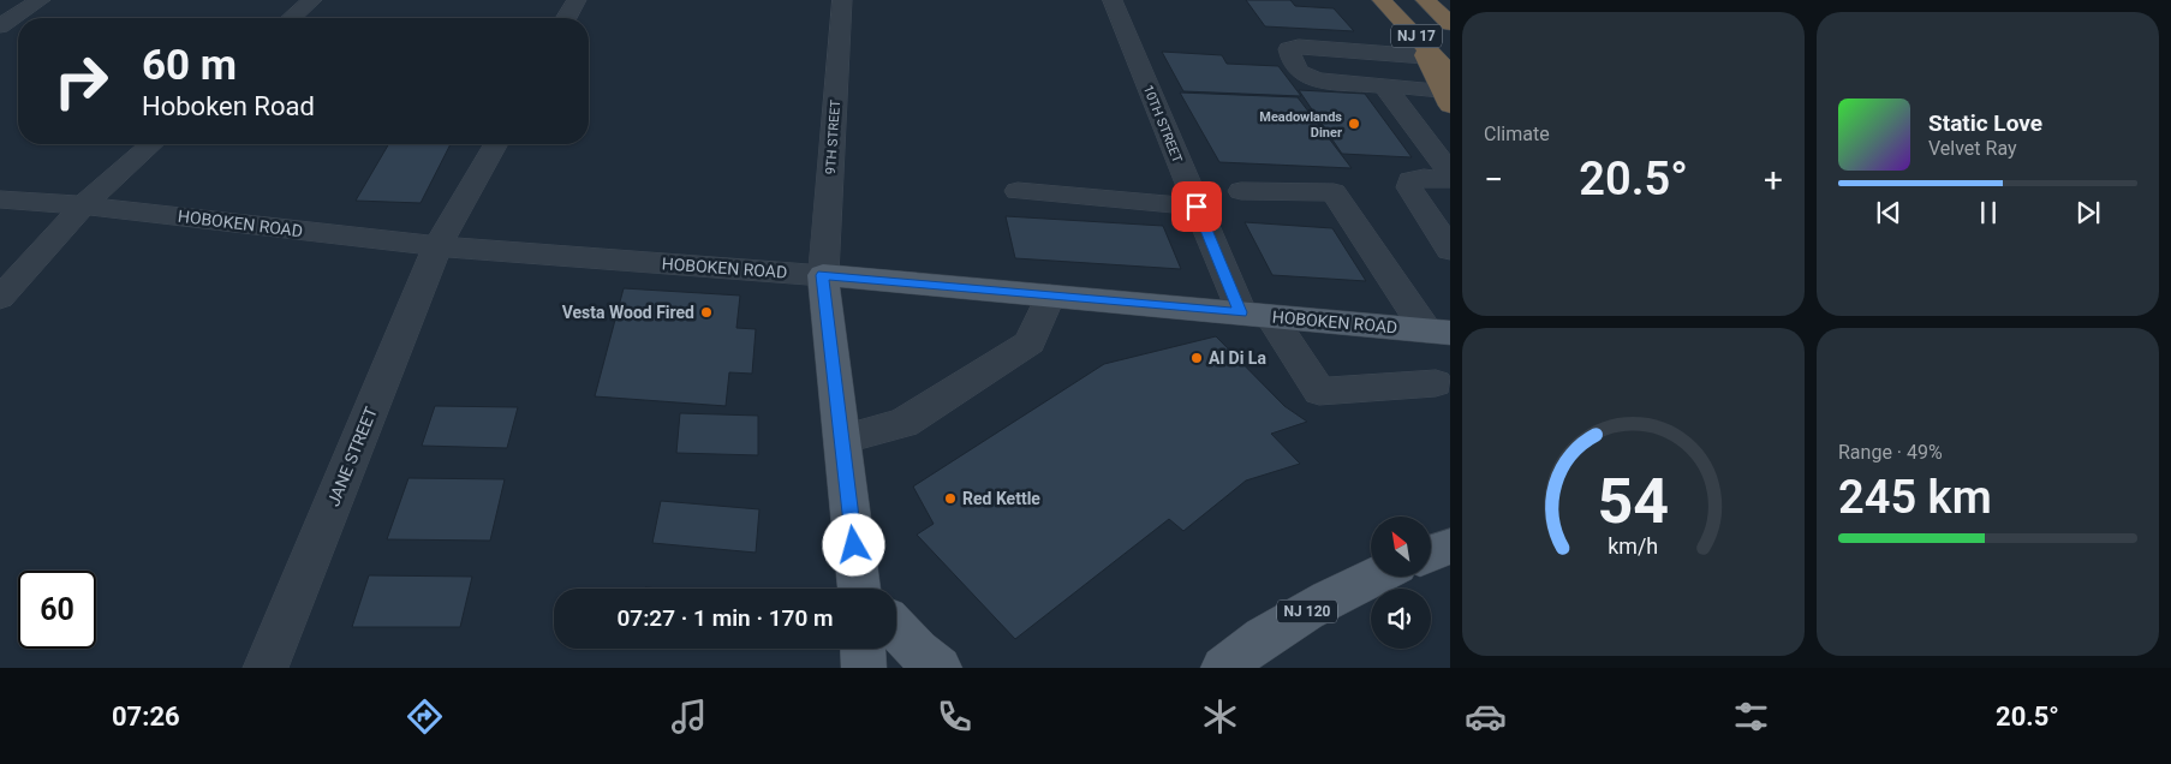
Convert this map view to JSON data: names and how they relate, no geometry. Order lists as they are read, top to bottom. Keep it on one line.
{"streets":{"highway":["NJ 17"],"main road":["HOBOKEN ROAD","NJ 120"],"street":["10TH STREET","9TH STREET","JANE STREET"]},"crossings":[["10TH STREET","HOBOKEN ROAD"],["9TH STREET","HOBOKEN ROAD"],["HOBOKEN ROAD","JANE STREET"]],"places":["Meadowlands Diner","Vesta Wood Fired","Al Di La","Red Kettle"],"north":"top left","page":{"tile":["Climate",["Range · 49%","245 km"]],"turn":["60 m","Hoboken Road"],"song":["Static Love","Velvet Ray"],"heat":["−","20.5°","+"],"limit":"60","trip":"07:27 · 1 min · 170 m","tabs":["07:26","20.5°"],"gauge":["54","km/h"]}}
